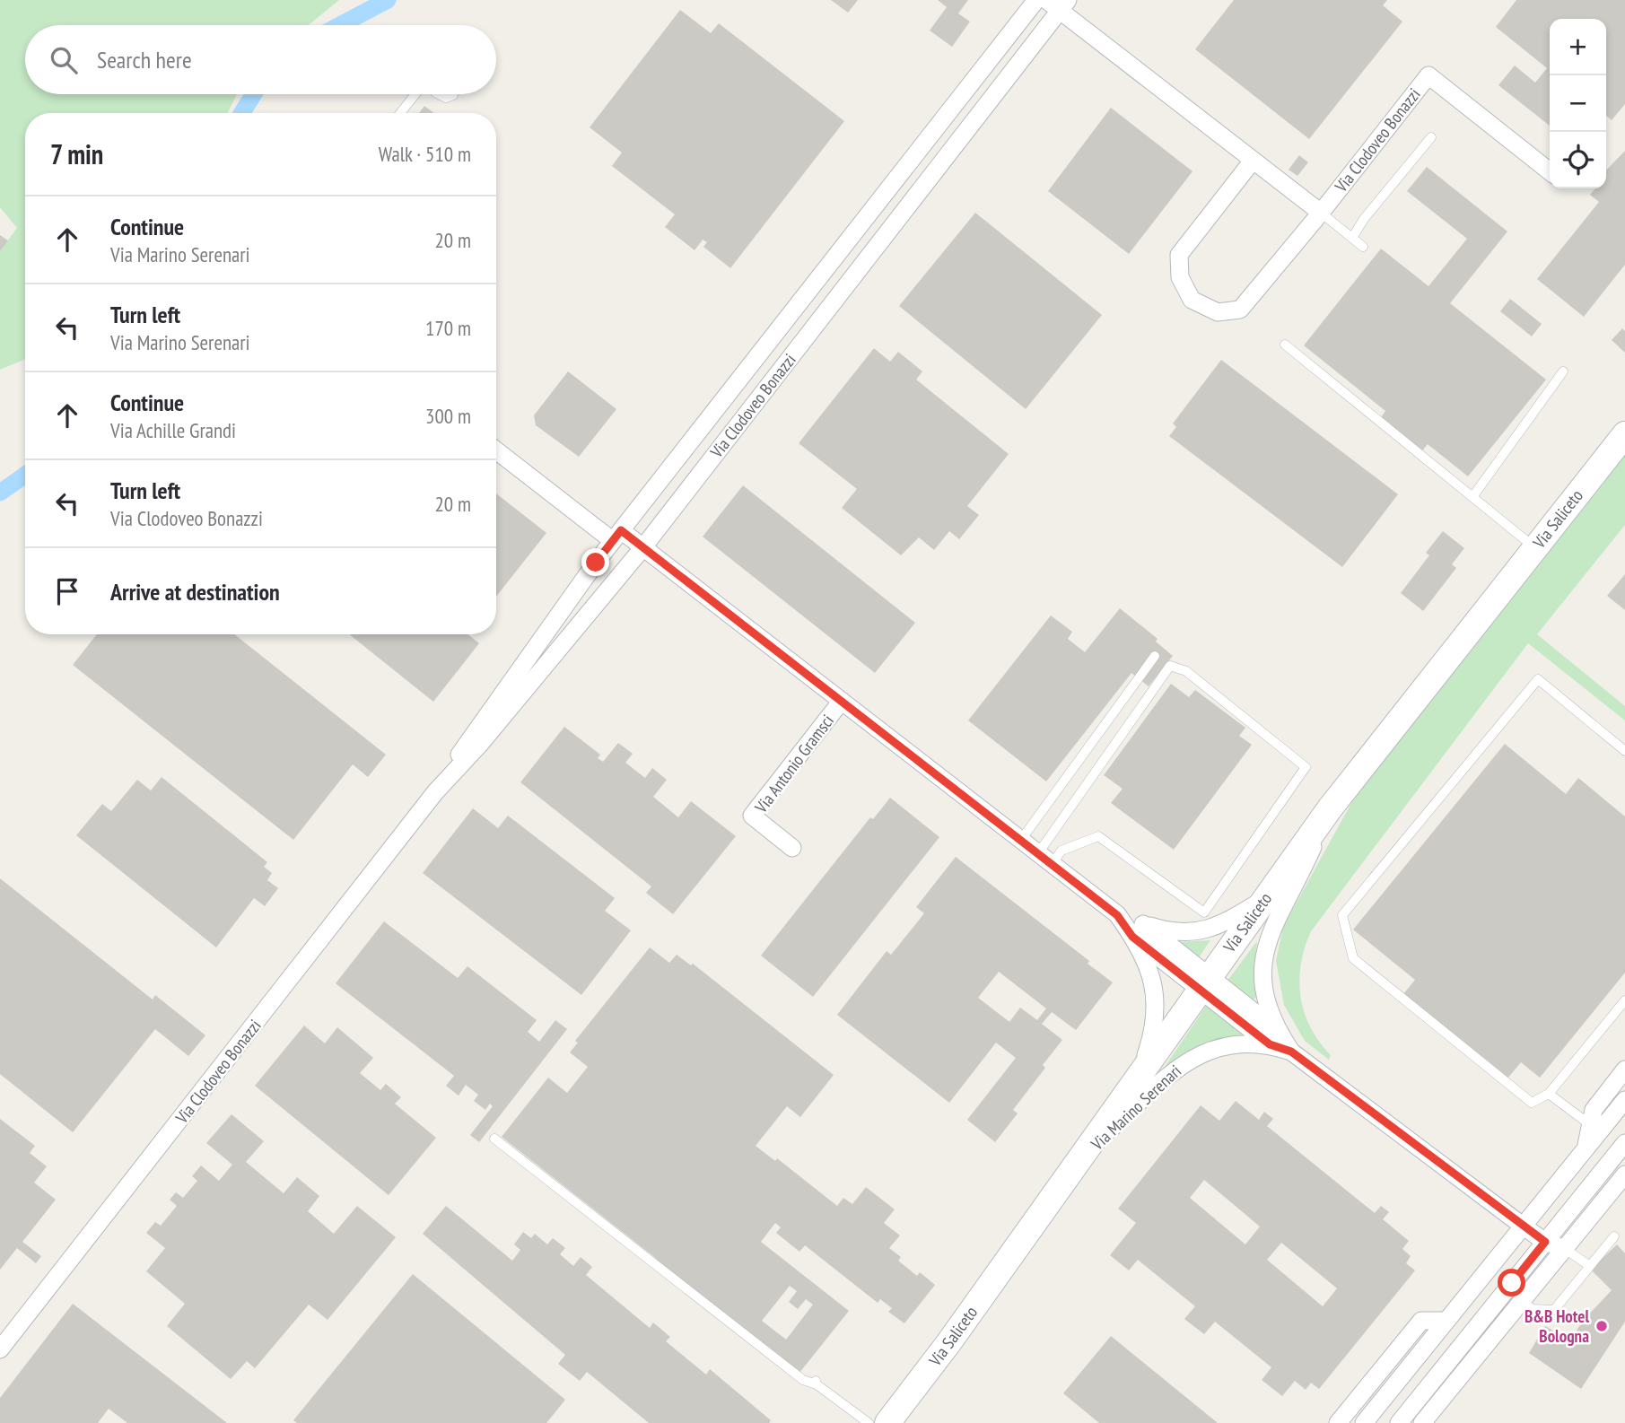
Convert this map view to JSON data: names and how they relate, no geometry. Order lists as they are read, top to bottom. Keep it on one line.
{"streets":{"main road":["Via Saliceto"],"street":["Via Clodoveo Bonazzi","Via Antonio Gramsci","Via Marino Serenari"]},"crossings":[["Via Saliceto","Via Marino Serenari"]],"places":["B&B Hotel Bologna"],"page":{"map_buttons":["+","−"],"search":"Search here","heading":["7 min","Walk · 510 m"],"list":[["Continue","Via Marino Serenari","20 m"],["Turn left","Via Marino Serenari","170 m"],["Continue","Via Achille Grandi","300 m"],["Turn left","Via Clodoveo Bonazzi","20 m"],"Arrive at destination"]}}
